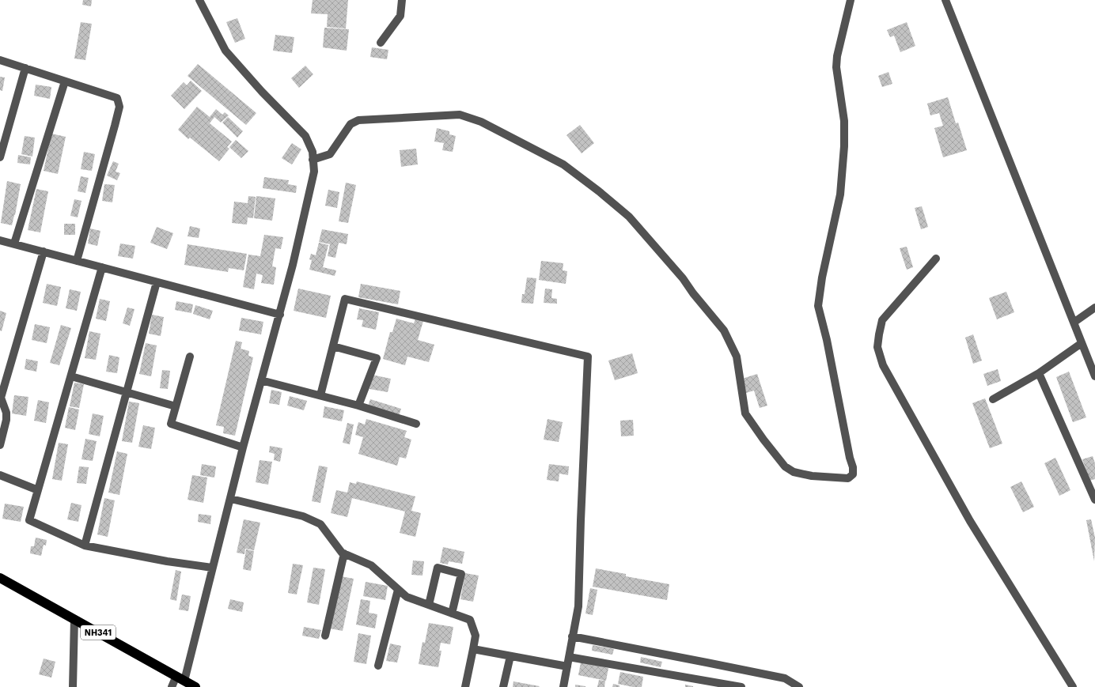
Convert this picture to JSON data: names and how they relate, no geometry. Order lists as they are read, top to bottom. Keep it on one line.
{"streets":{"highway":["NH341"]}}
